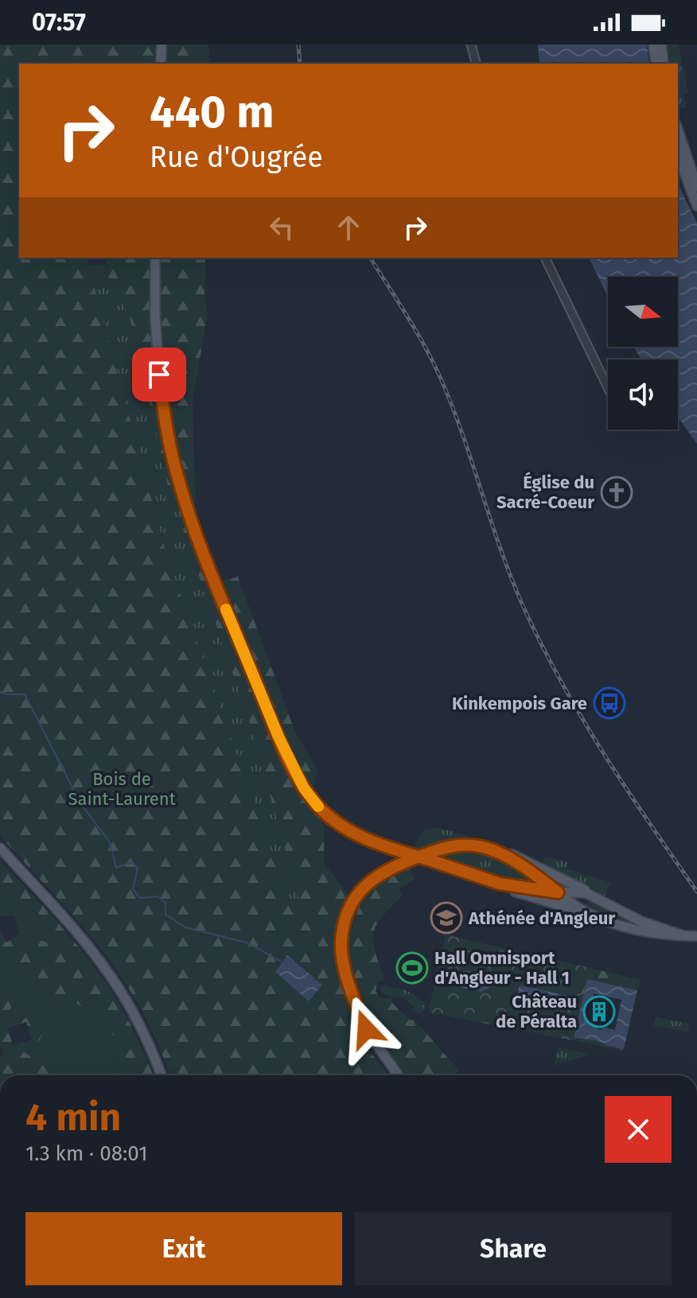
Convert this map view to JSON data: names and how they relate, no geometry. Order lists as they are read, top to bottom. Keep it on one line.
{"parks":["Bois de Saint-Laurent"],"places":{"church":["Église du Sacré-Coeur"],"bus stop":["Kinkempois Gare"],"school or university":["Athénée d'Angleur"],"sports":["Hall Omnisport d'Angleur - Hall 1"],"building":["Château de Péralta"]},"north":"right","page":{"status":"07:57","turn":["440 m","Rue d'Ougrée"],"heading":["4 min","1.3 km · 08:01"],"buttons":["Exit","Share"]}}
